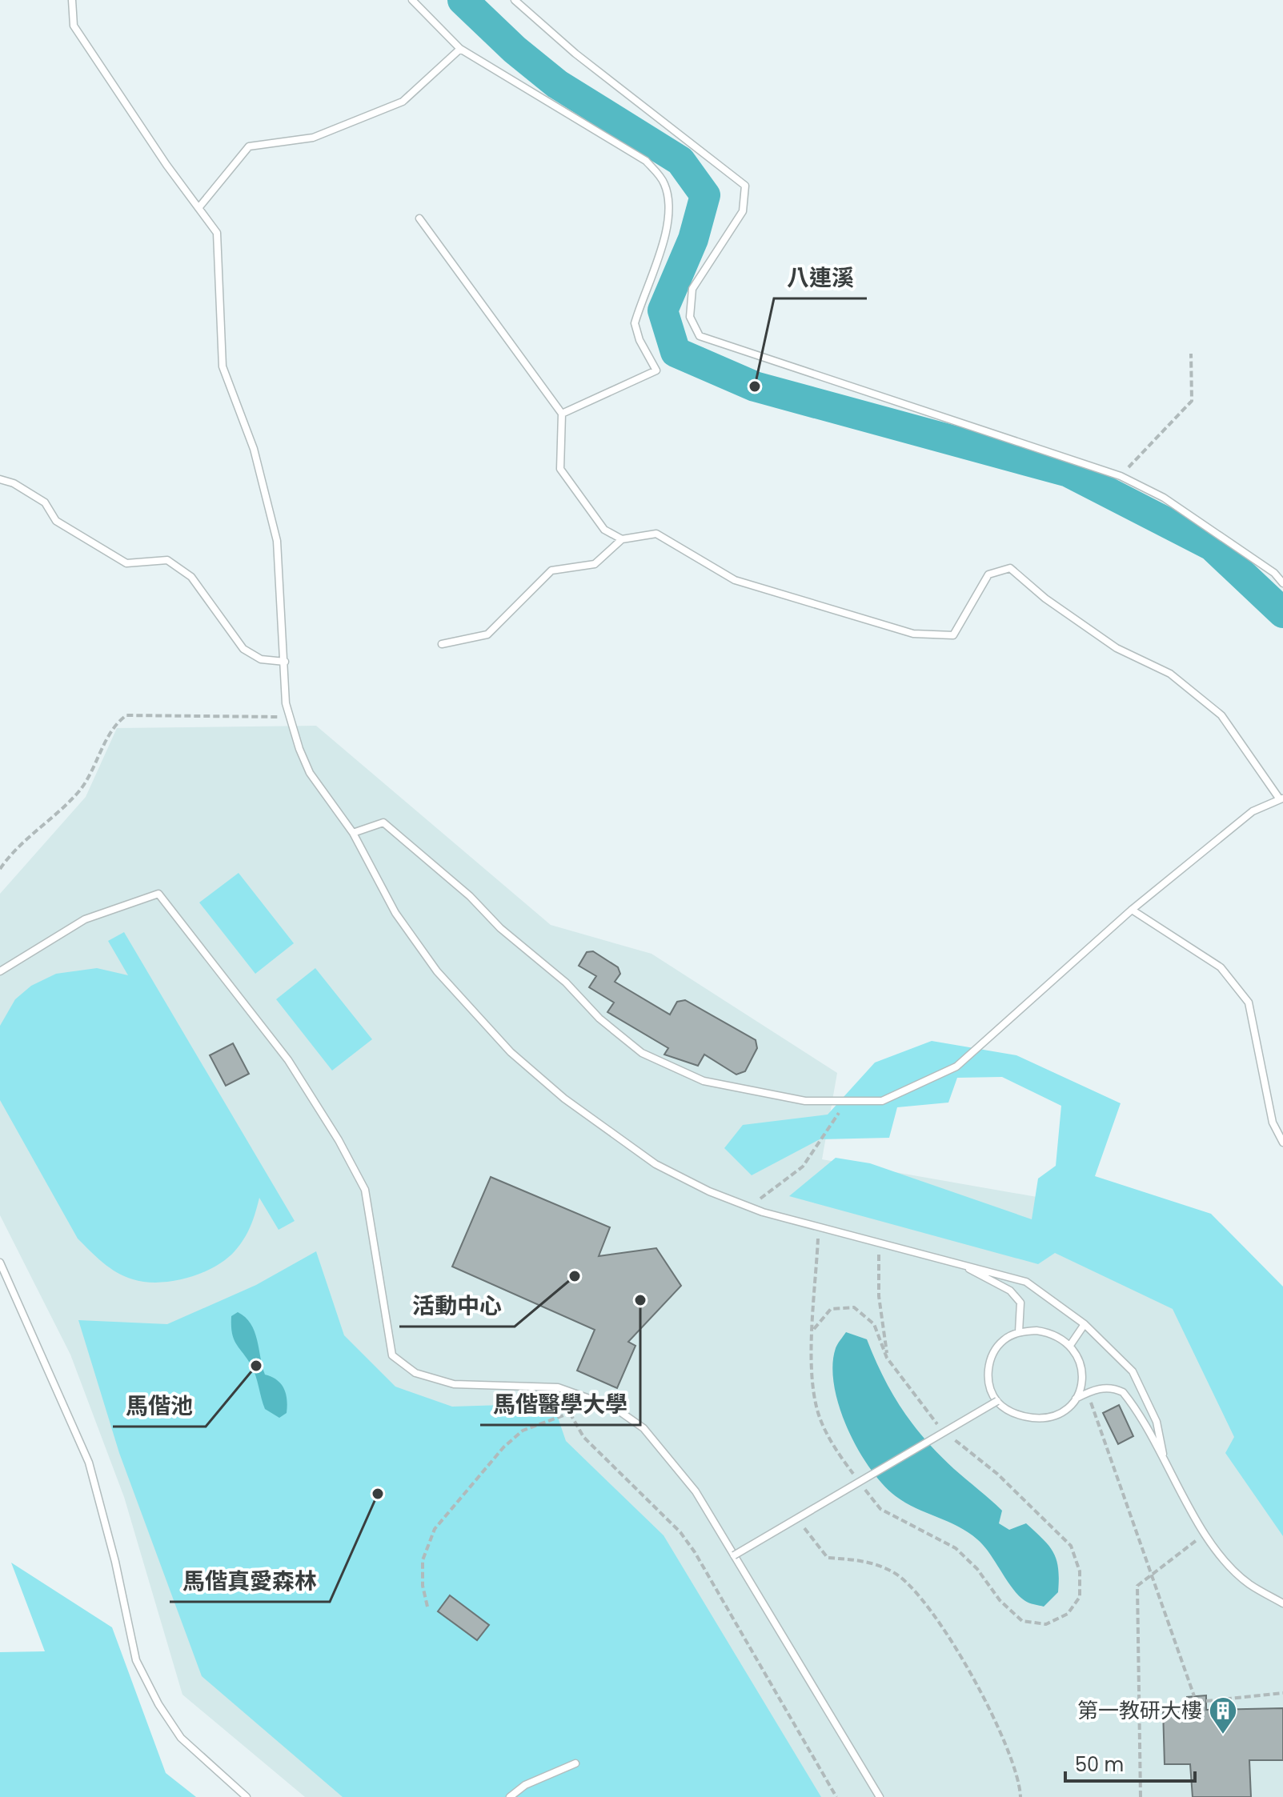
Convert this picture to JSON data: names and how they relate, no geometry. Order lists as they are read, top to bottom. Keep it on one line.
{"places":{"other":["八連溪","活動中心","馬偕醫學大學","馬偕池","馬偕真愛森林"],"building":["第一教研大樓"]},"scale_bar":"50 m"}
